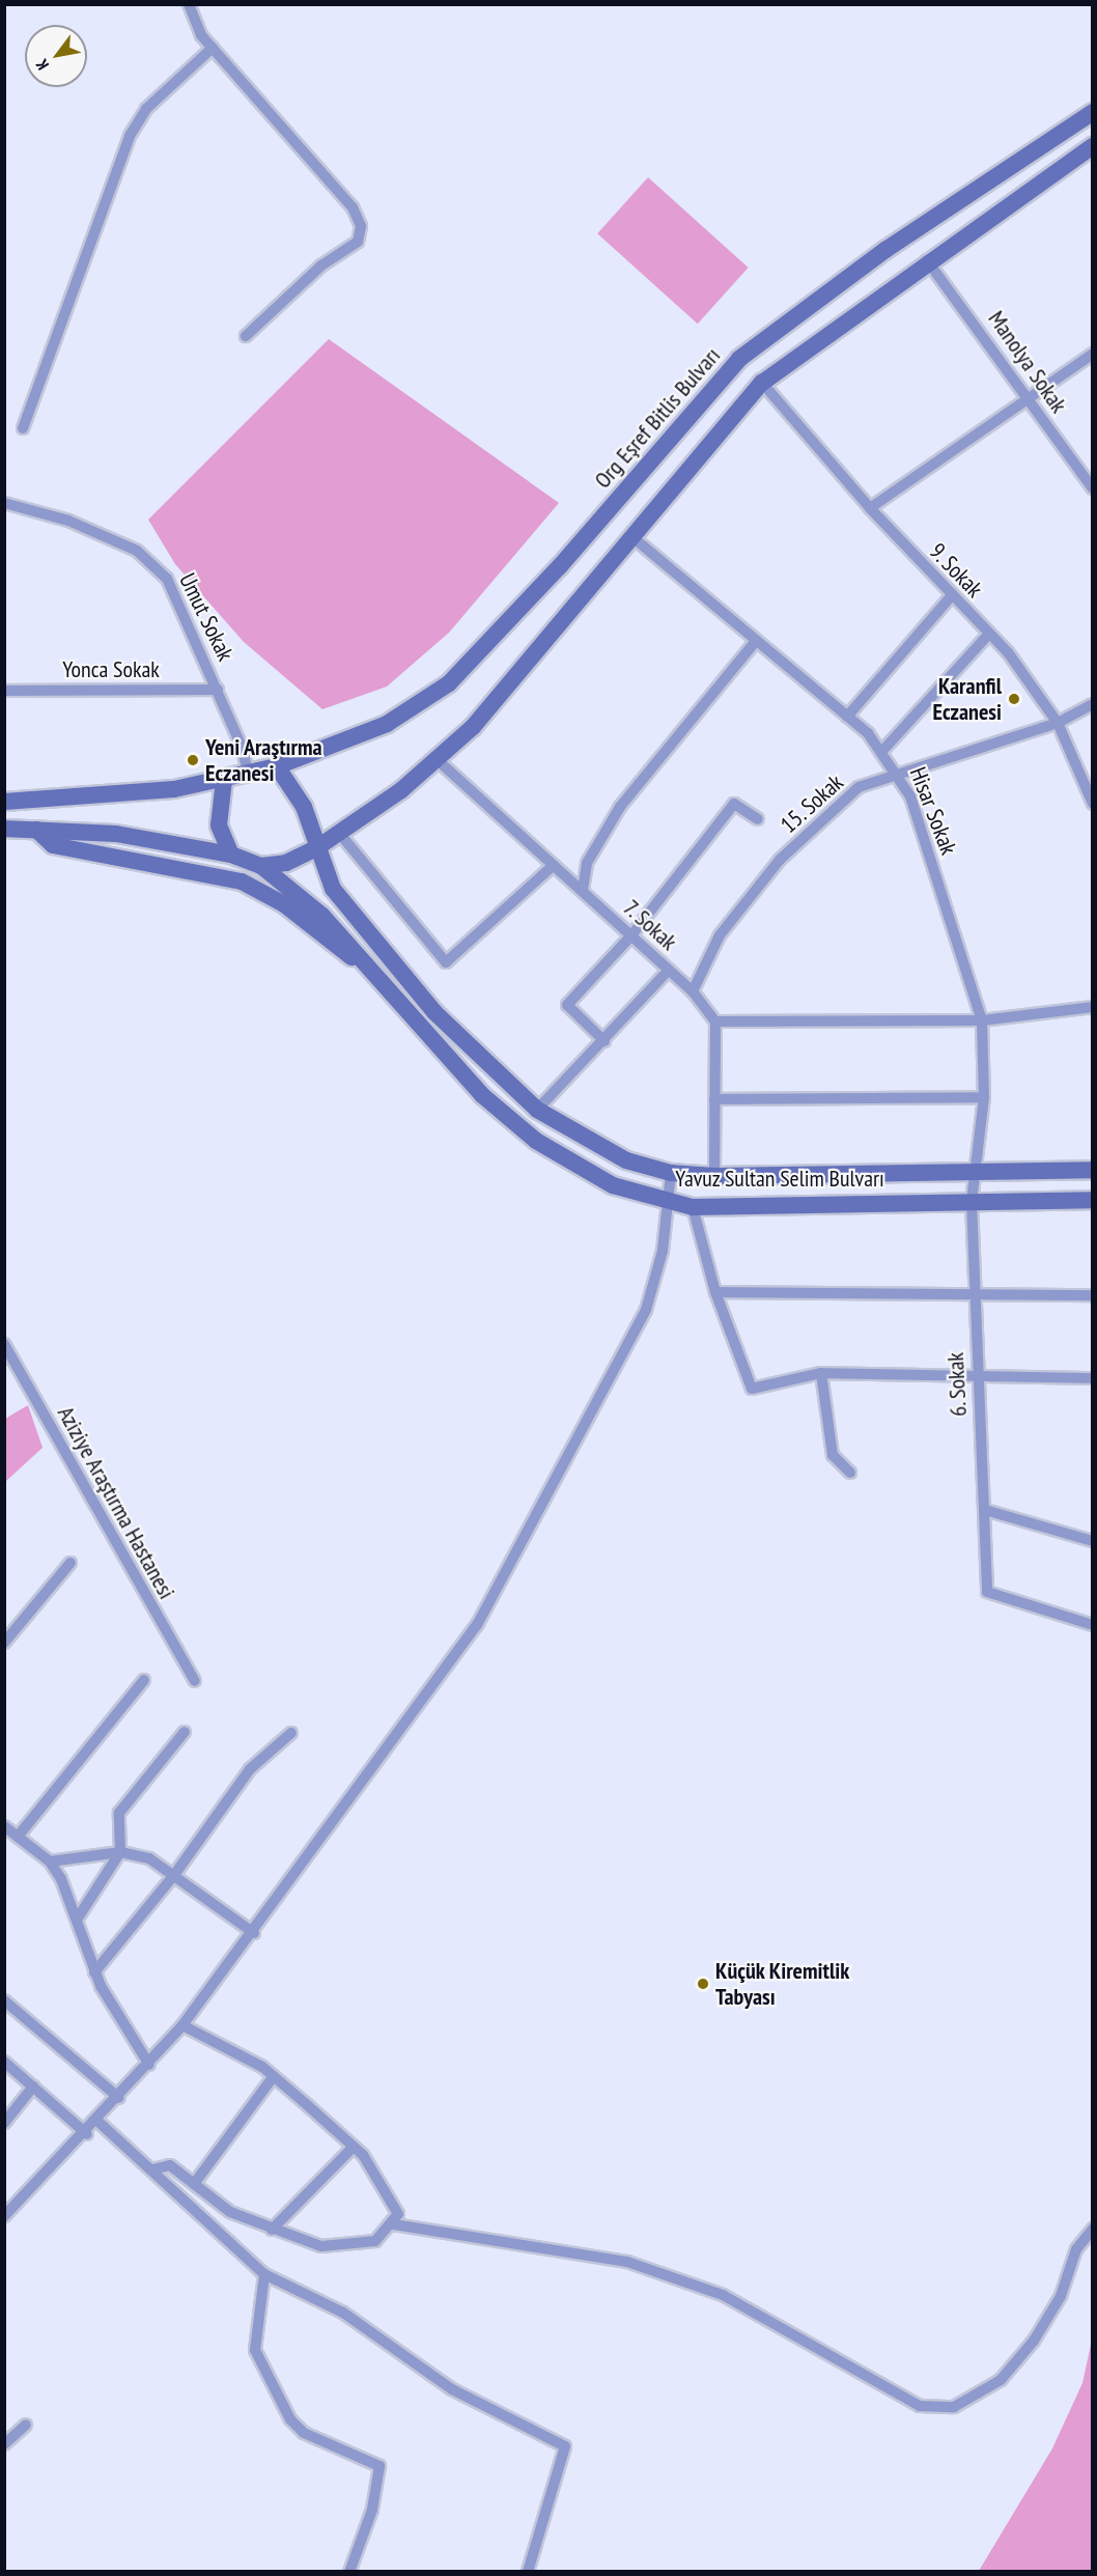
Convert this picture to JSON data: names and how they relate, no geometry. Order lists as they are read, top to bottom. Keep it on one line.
{"streets":{"main road":["Org Eşref Bitlis Bulvarı","Yavuz Sultan Selim Bulvarı"],"street":["Manolya Sokak","9. Sokak","Umut Sokak","Yonca Sokak","15. Sokak","Hisar Sokak","7. Sokak","6. Sokak","Aziziye Araştırma Hastanesi"]},"crossings":[["Org Eşref Bitlis Bulvarı","Umut Sokak"],["Org Eşref Bitlis Bulvarı","Yavuz Sultan Selim Bulvarı"],["9. Sokak","15. Sokak"],["Umut Sokak","Yonca Sokak"],["Umut Sokak","Yavuz Sultan Selim Bulvarı"],["15. Sokak","Hisar Sokak"],["15. Sokak","7. Sokak"],["Hisar Sokak","Yavuz Sultan Selim Bulvarı"],["Hisar Sokak","6. Sokak"],["Yavuz Sultan Selim Bulvarı","6. Sokak"]],"places":["Karanfil Eczanesi","Yeni Araştırma Eczanesi","Küçük Kiremitlik Tabyası"],"north":"bottom left"}
